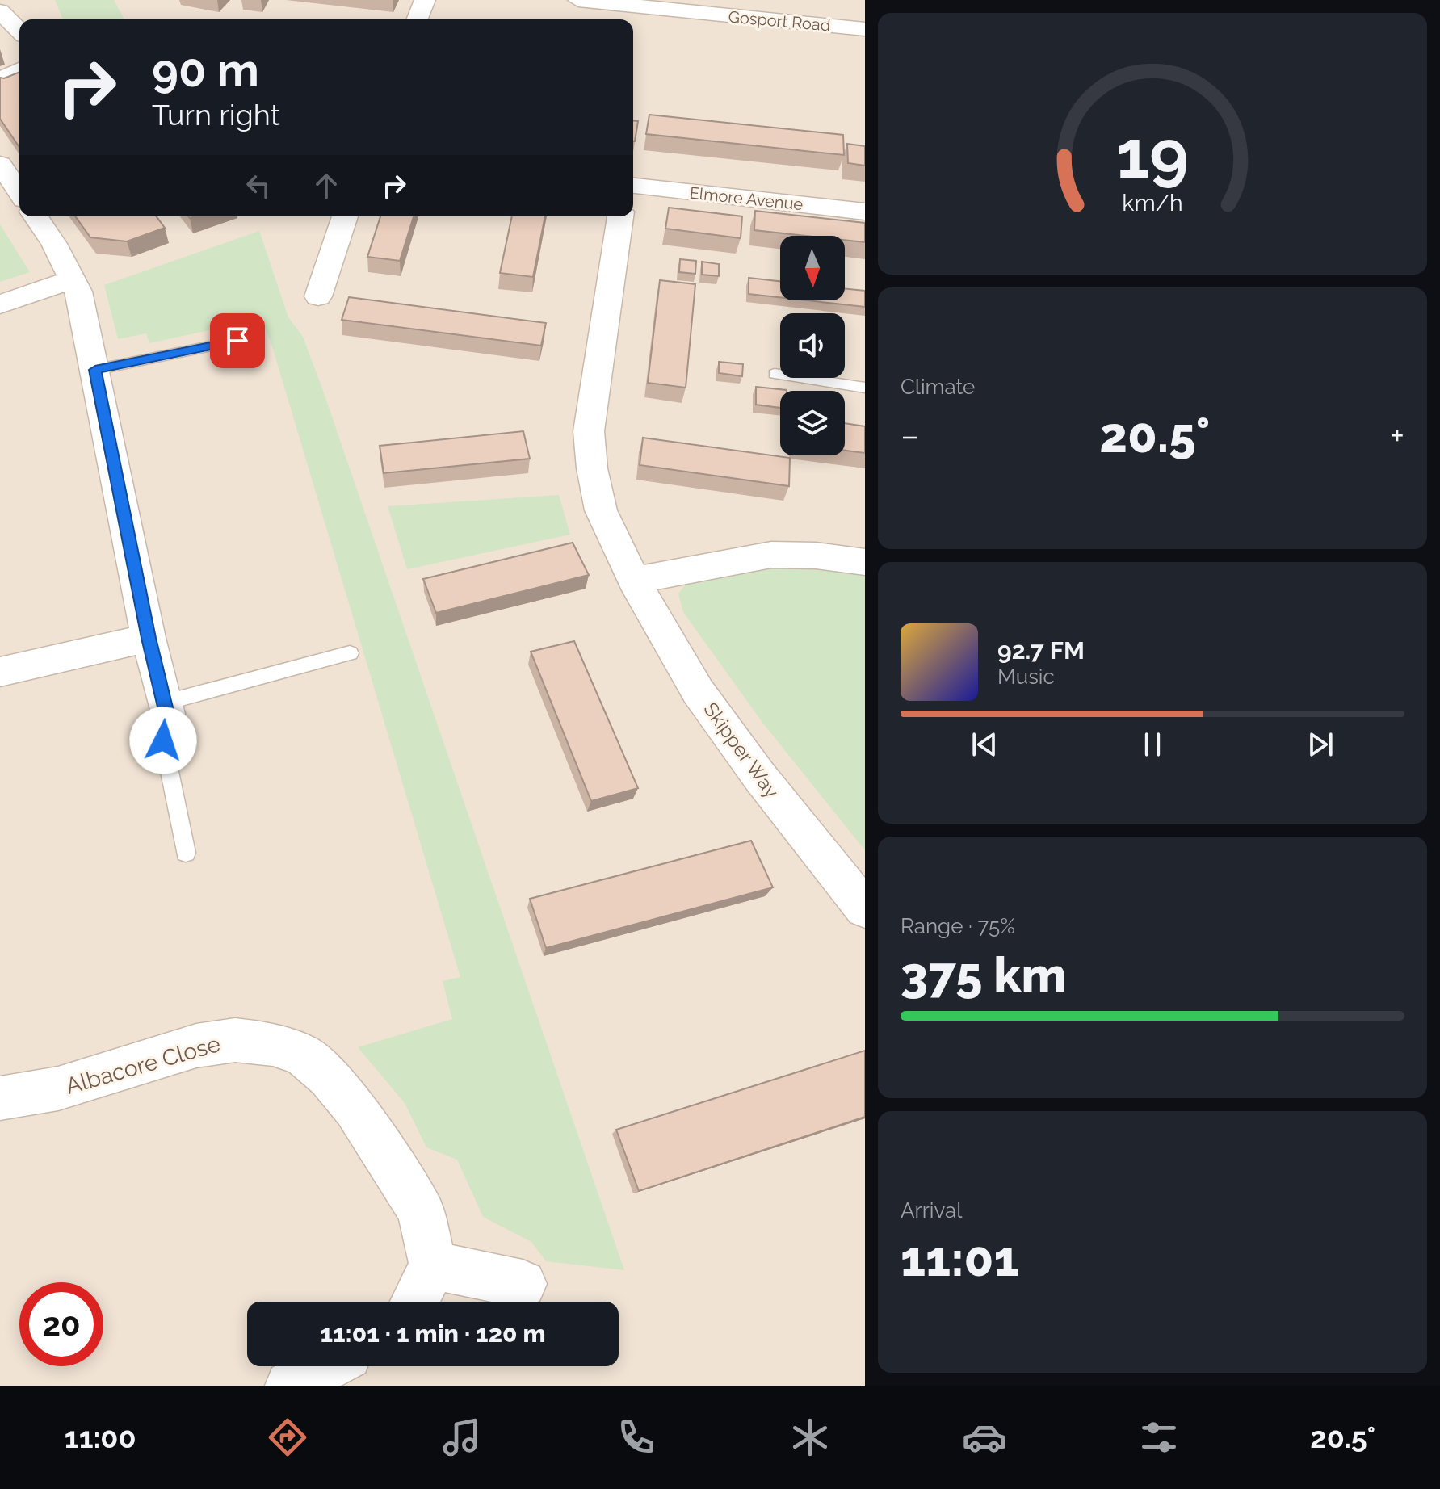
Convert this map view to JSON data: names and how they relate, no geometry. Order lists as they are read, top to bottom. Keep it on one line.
{"streets":{"street":["Gosport Road","Elmore Avenue","Skipper Way","Albacore Close"]},"north":"bottom","page":{"turn":["90 m","Turn right"],"tile":["Climate",["Range · 75%","375 km"],["Arrival","11:01"]],"heat":["−","20.5°","+"],"song":["92.7 FM","Music"],"limit":"20","trip":"11:01 · 1 min · 120 m","tabs":["11:00","20.5°"],"gauge":["19","km/h"]}}
